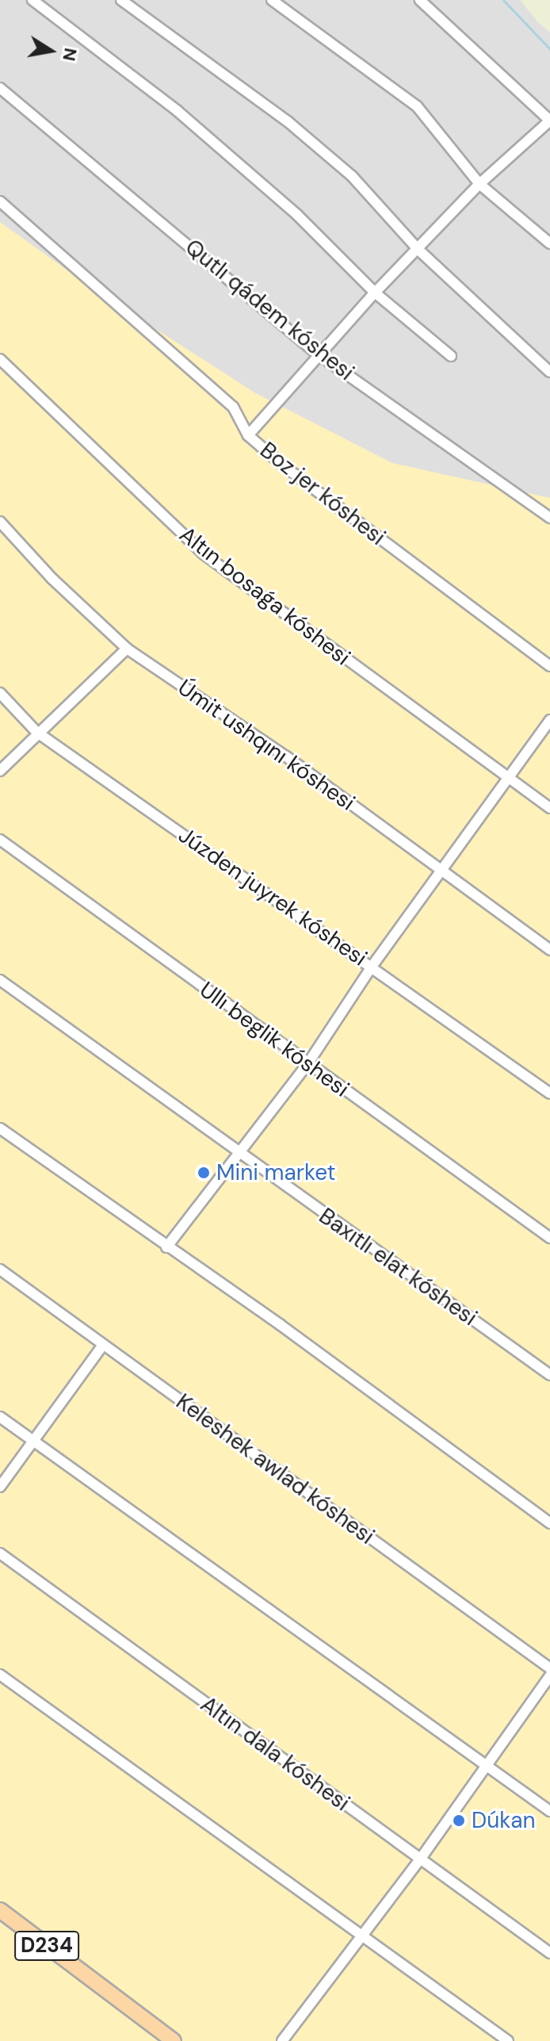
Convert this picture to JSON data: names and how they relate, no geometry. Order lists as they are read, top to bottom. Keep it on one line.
{"streets":{"main road":["D234"],"street":["Qutlı qádem kóshesi","Boz jer kóshesi","Altın bosaǵa kóshesi","Úmit ushqını kóshesi","Júzden juyrek kóshesi","Ullı beglik kóshesi","Baxıtlı elat kóshesi","Keleshek awlad kóshesi","Altın dala kóshesi"]},"places":["Mini market","Dúkan"],"north":"right"}
